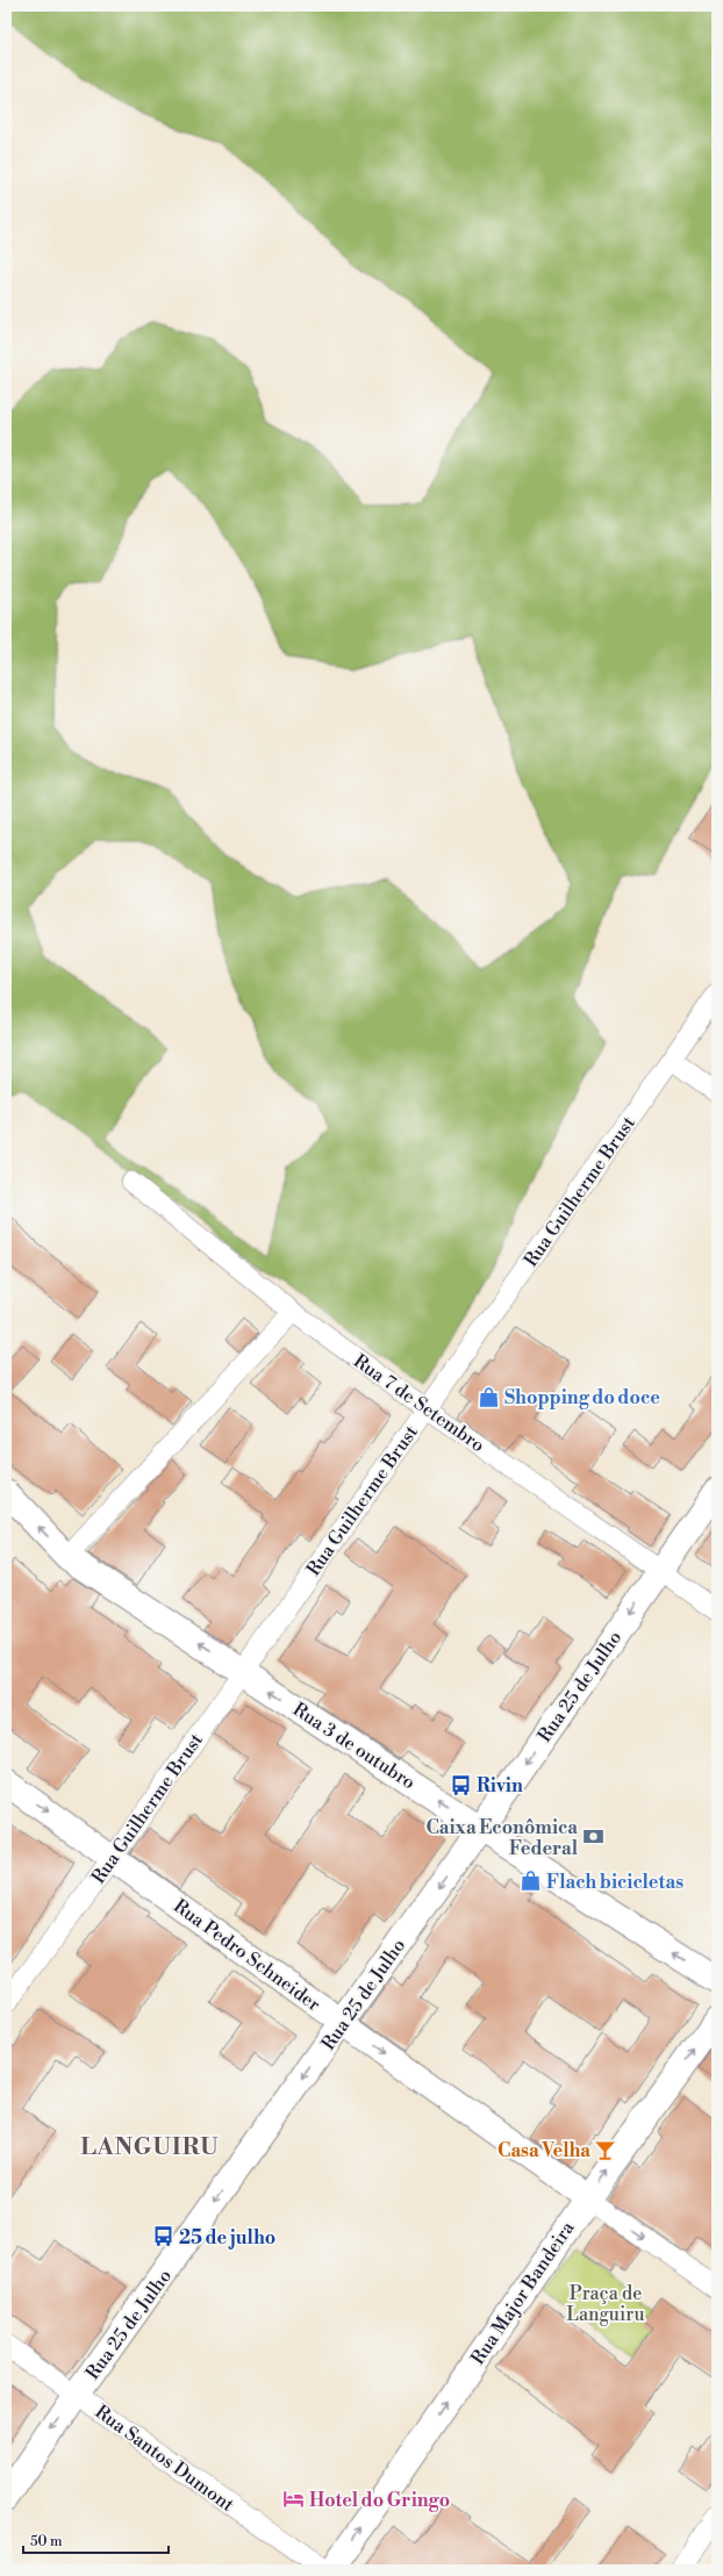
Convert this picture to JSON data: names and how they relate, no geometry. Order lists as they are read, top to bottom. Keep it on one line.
{"streets":{"main road":["Rua 25 de Julho","Rua 3 de outubro","Rua Pedro Schneider","Rua Major Bandeira"],"street":["Rua Guilherme Brust","Rua 7 de Setembro","Rua Santos Dumont"]},"crossings":[["Rua Guilherme Brust","Rua 7 de Setembro"],["Rua Guilherme Brust","Rua 3 de outubro"],["Rua Guilherme Brust","Rua Pedro Schneider"],["Rua 7 de Setembro","Rua 25 de Julho"],["Rua 25 de Julho","Rua 3 de outubro"],["Rua 25 de Julho","Rua Pedro Schneider"],["Rua 25 de Julho","Rua Santos Dumont"],["Rua Pedro Schneider","Rua Major Bandeira"]],"one_way":["Rua 25 de Julho","Rua 3 de outubro","Rua Pedro Schneider","Rua Major Bandeira"],"districts":["LANGUIRU"],"parks":["Praça de Languiru"],"places":{"shop":["Shopping do doce","Flach bicicletas"],"bus stop":["Rivin","25 de julho"],"bank":["Caixa Econômica Federal"],"bar":["Casa Velha"],"hotel":["Hotel do Gringo"]},"scale_bar":"50 m"}
